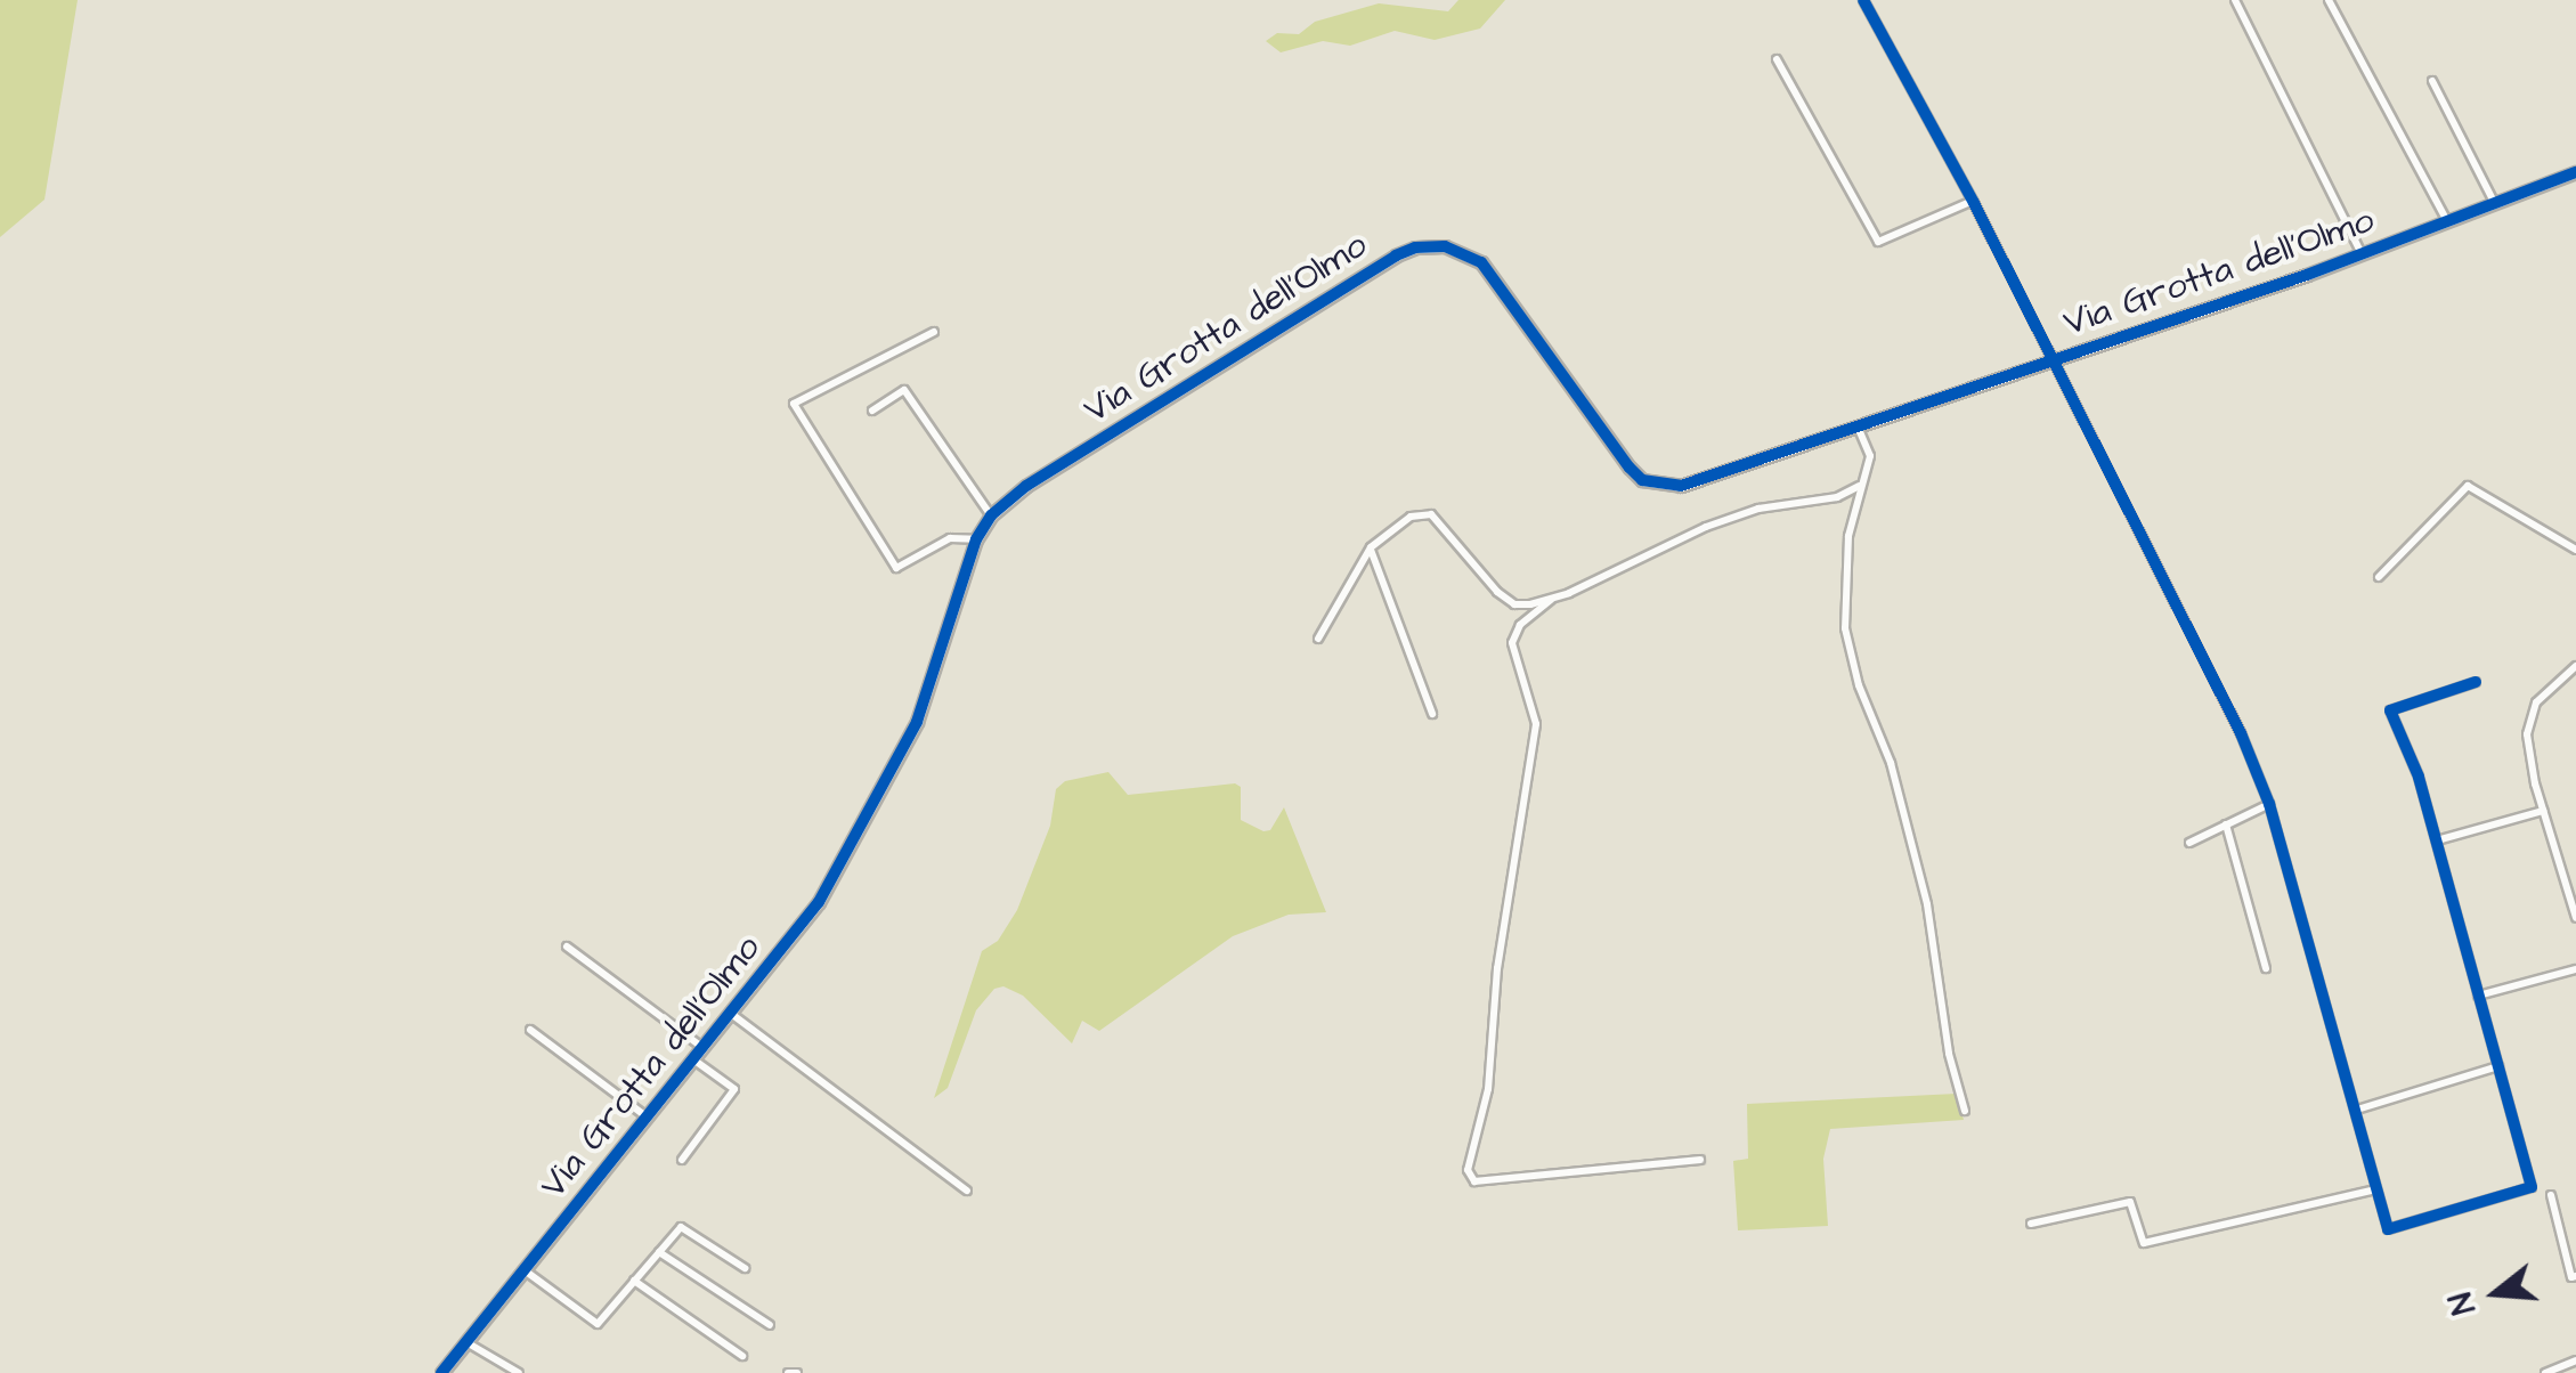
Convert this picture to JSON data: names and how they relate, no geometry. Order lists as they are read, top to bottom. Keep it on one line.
{"streets":{"street":["Via Grotta dell'Olmo"]},"north":"left"}
